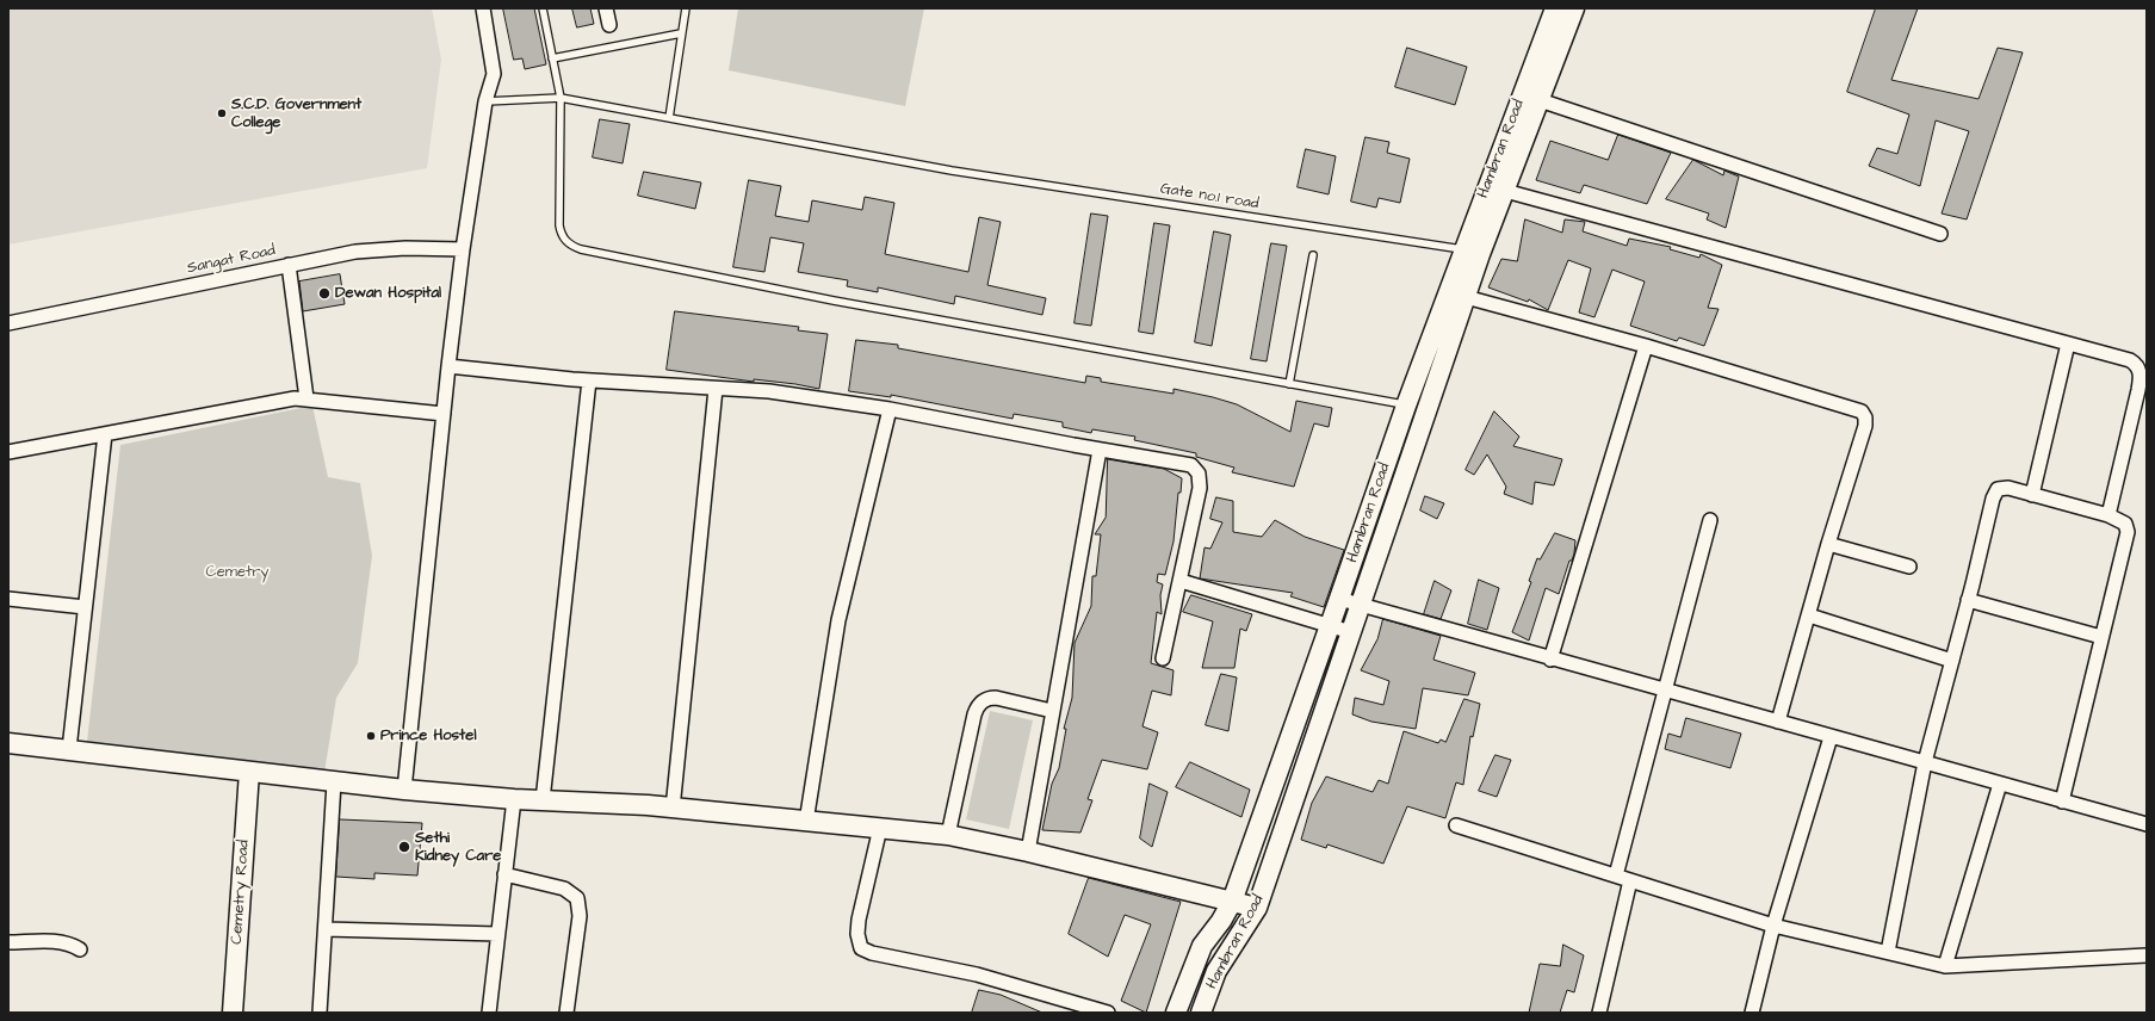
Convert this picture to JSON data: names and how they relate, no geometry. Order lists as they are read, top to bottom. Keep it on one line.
{"streets":{"main road":["Hambran Road","Cemetry Road"],"street":["Sangat Road"],"lane":["Gate no.1 road"]},"crossings":[["Hambran Road","Gate no.1 road"]],"parks":["Cemetry"],"places":["S.C.D. Government College","Dewan Hospital","Prince Hostel","Sethi Kidney Care"]}
